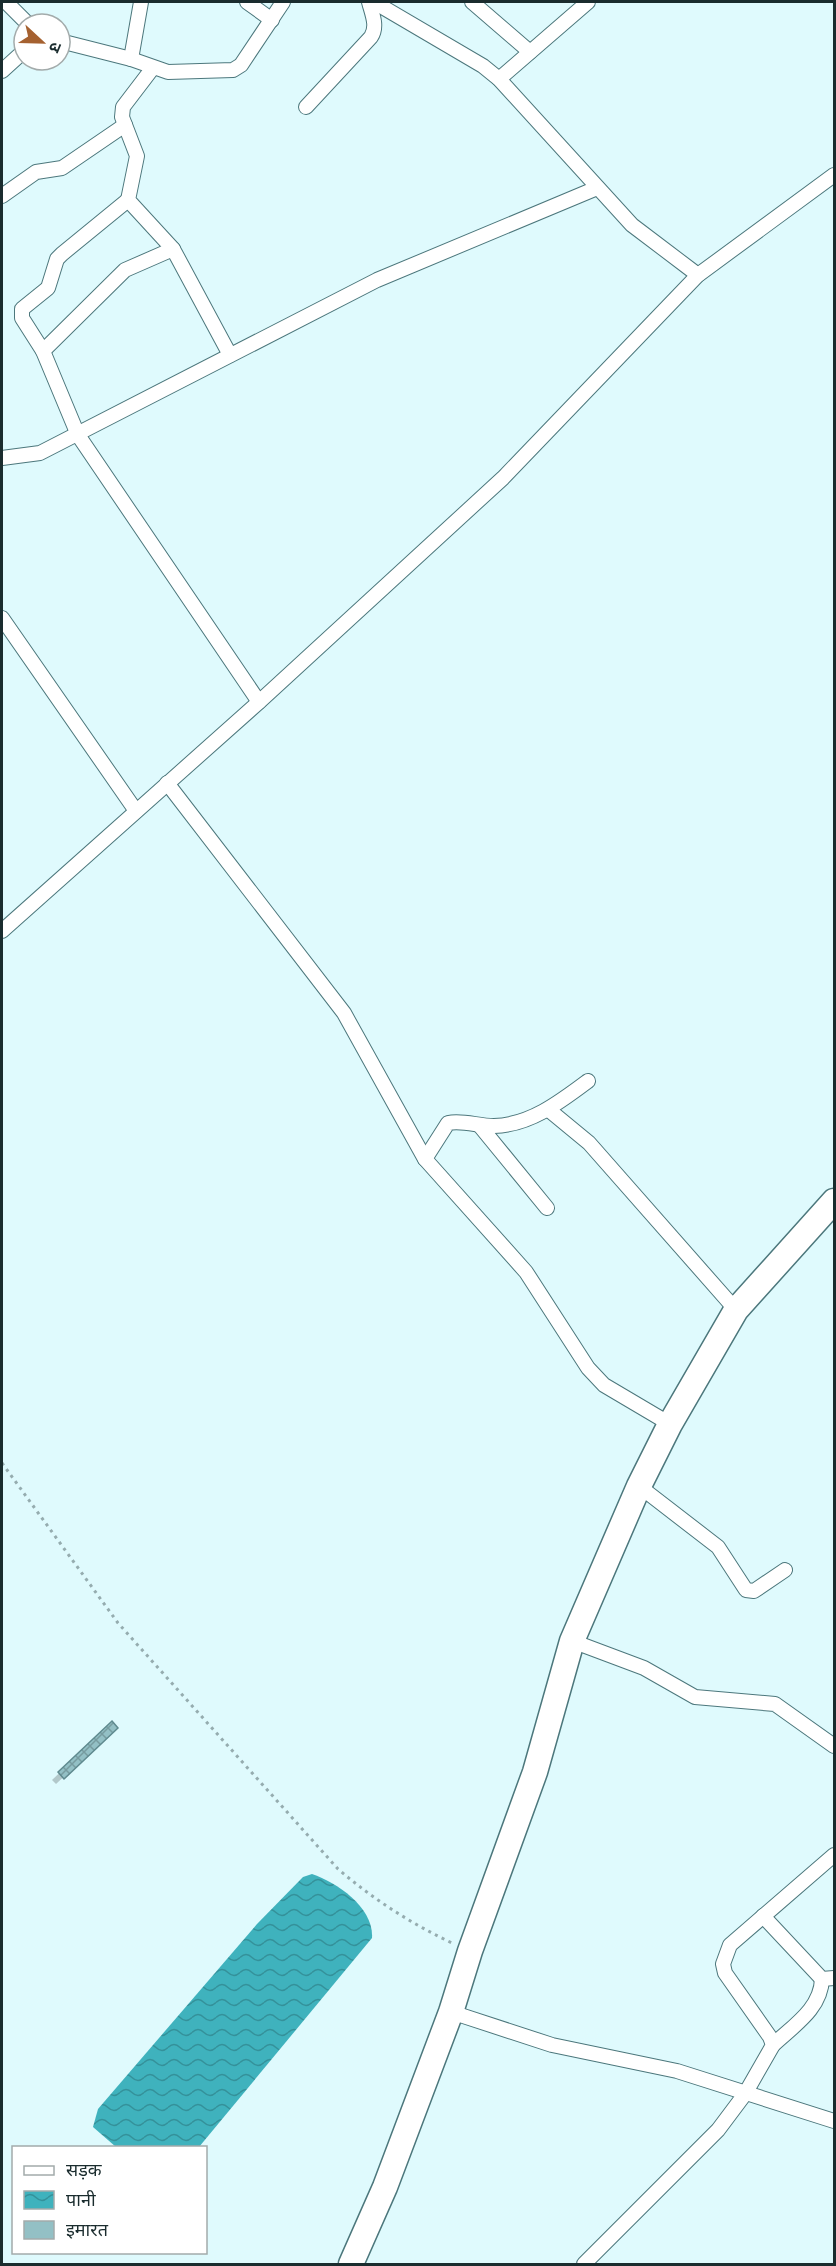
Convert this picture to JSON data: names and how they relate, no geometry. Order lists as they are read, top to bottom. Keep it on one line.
{"legend":["सड़क","पानी","इमारत"],"north":"right"}
